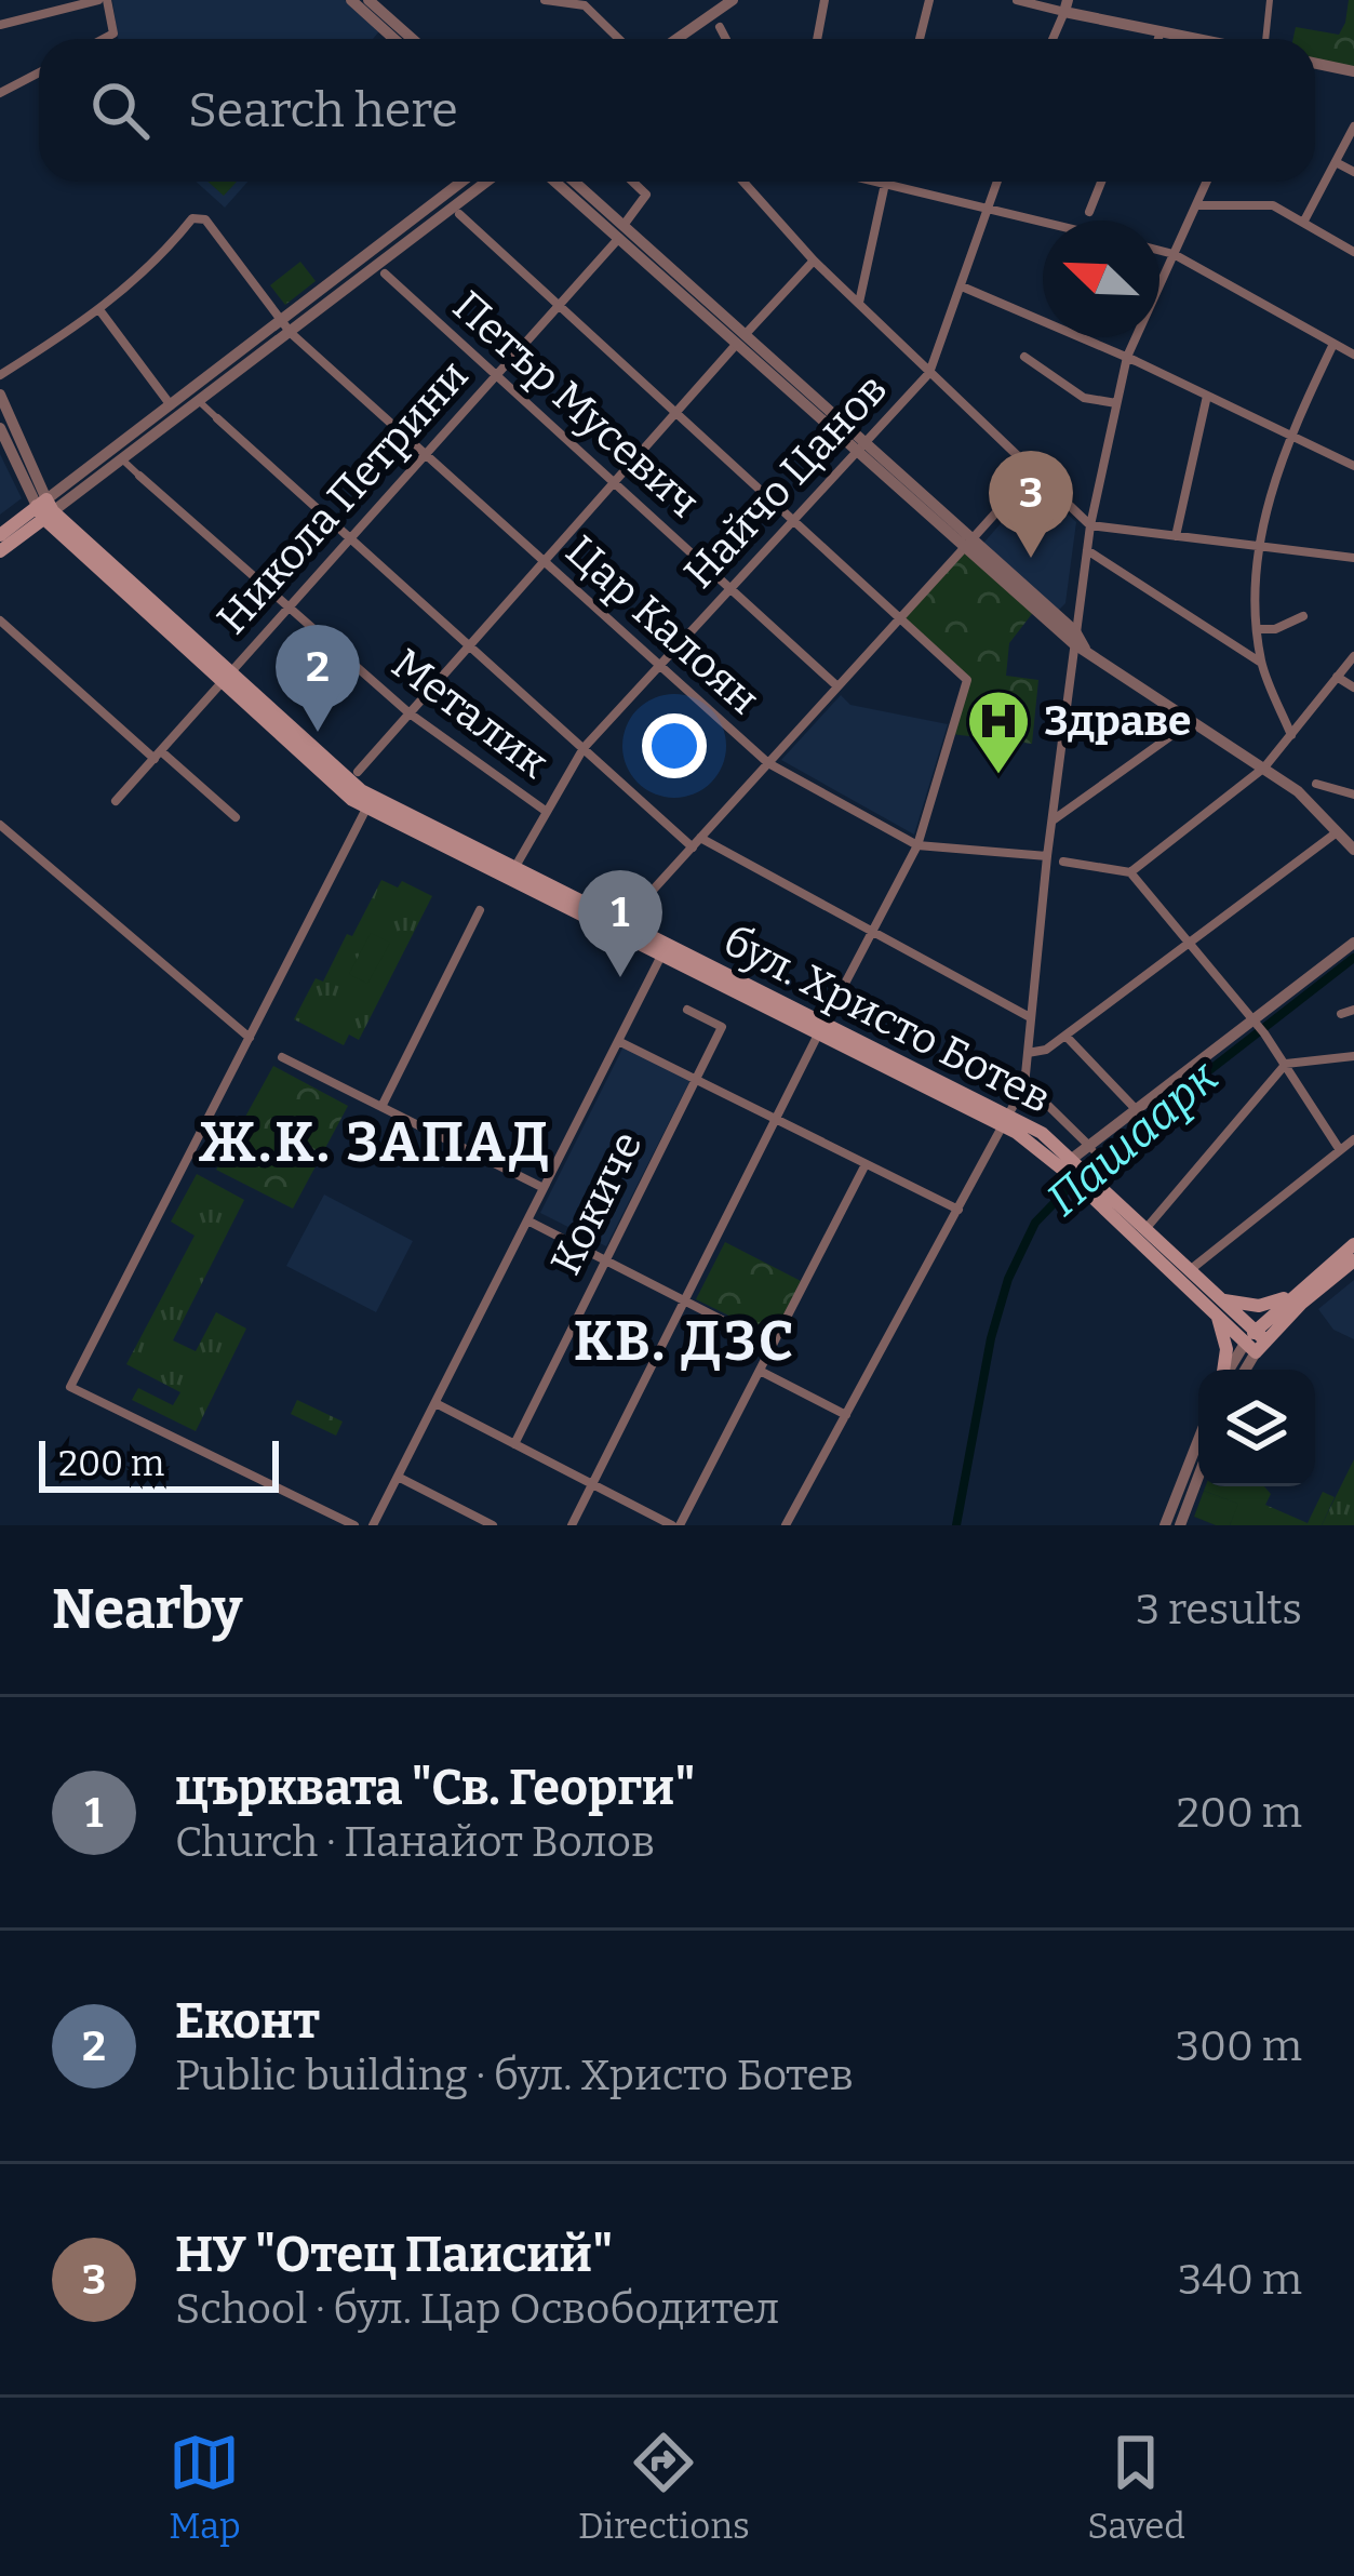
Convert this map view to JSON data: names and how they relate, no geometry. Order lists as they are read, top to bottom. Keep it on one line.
{"streets":{"main road":["бул. Христо Ботев"],"street":["Петър Мусевич","Найчо Цанов","Никола Петрини","Цар Калоян","Металик","Кокиче"]},"crossings":[["Петър Мусевич","Найчо Цанов"],["Петър Мусевич","Никола Петрини"],["Найчо Цанов","Цар Калоян"],["Найчо Цанов","Металик"],["Найчо Цанов","бул. Христо Ботев"],["Никола Петрини","Цар Калоян"],["Никола Петрини","Металик"],["Никола Петрини","бул. Христо Ботев"]],"districts":["Ж.К. ЗАПАД","КВ. ДЗС"],"water":["Пашаарк"],"places":{"hospital":["Здраве"]},"scale_bar":"200 m","north":"top left","page":{"search":"Search here","pins":["3","2","1"],"scale":"200 m","heading":["Nearby","3 results"],"list":[{"mark":"1","name":"църквата \"Св. Георги\"","note":"Church · Панайот Волов","value":"200 m"},{"mark":"2","name":"Еконт","note":"Public building · бул. Христо Ботев","value":"300 m"},{"mark":"3","name":"НУ \"Отец Паисий\"","note":"School · бул. Цар Освободител","value":"340 m"}],"nav":["Map","Directions","Saved"]}}
